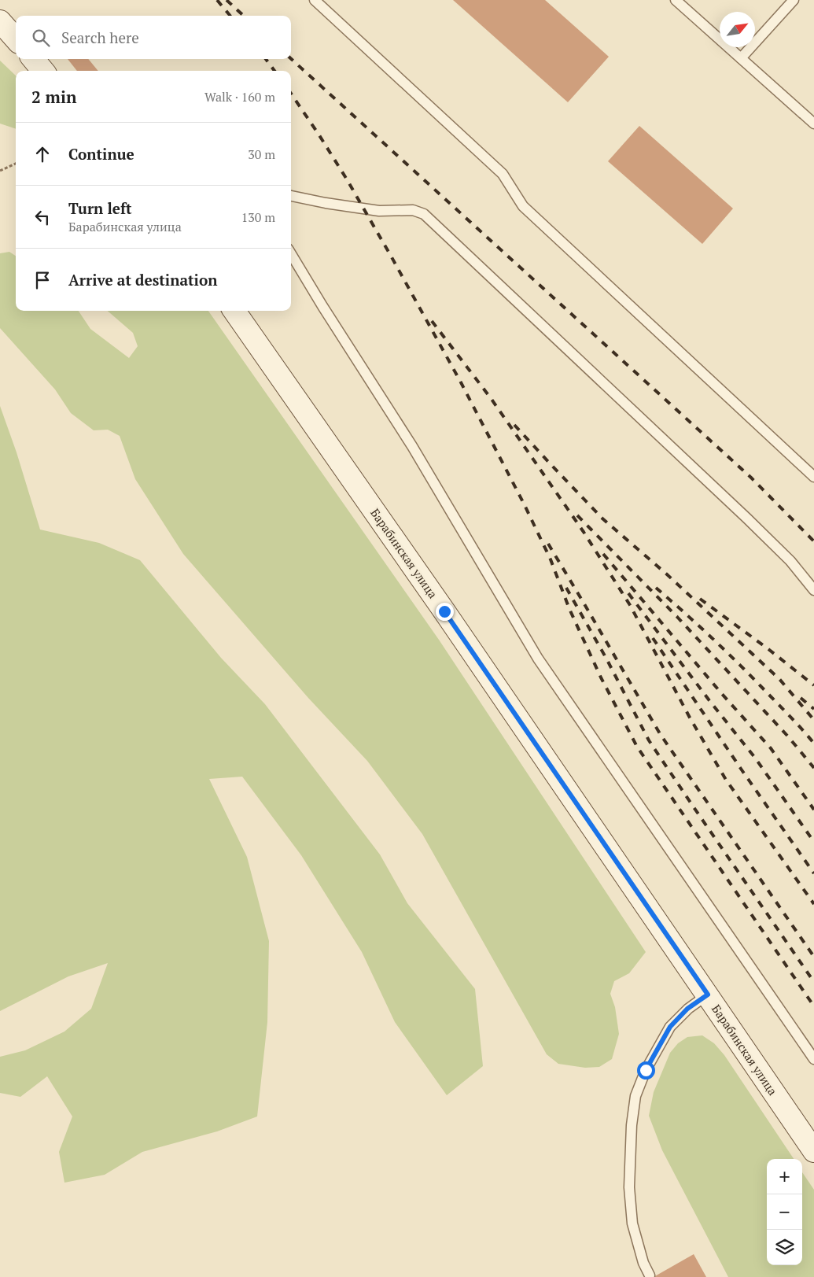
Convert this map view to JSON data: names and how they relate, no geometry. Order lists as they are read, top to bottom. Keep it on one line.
{"streets":{"main road":["Барабинская улица"]},"north":"top right","page":{"search":"Search here","heading":["2 min","Walk · 160 m"],"list":[["Continue","30 m"],["Turn left","Барабинская улица","130 m"],"Arrive at destination"],"map_buttons":["+","−"]}}
